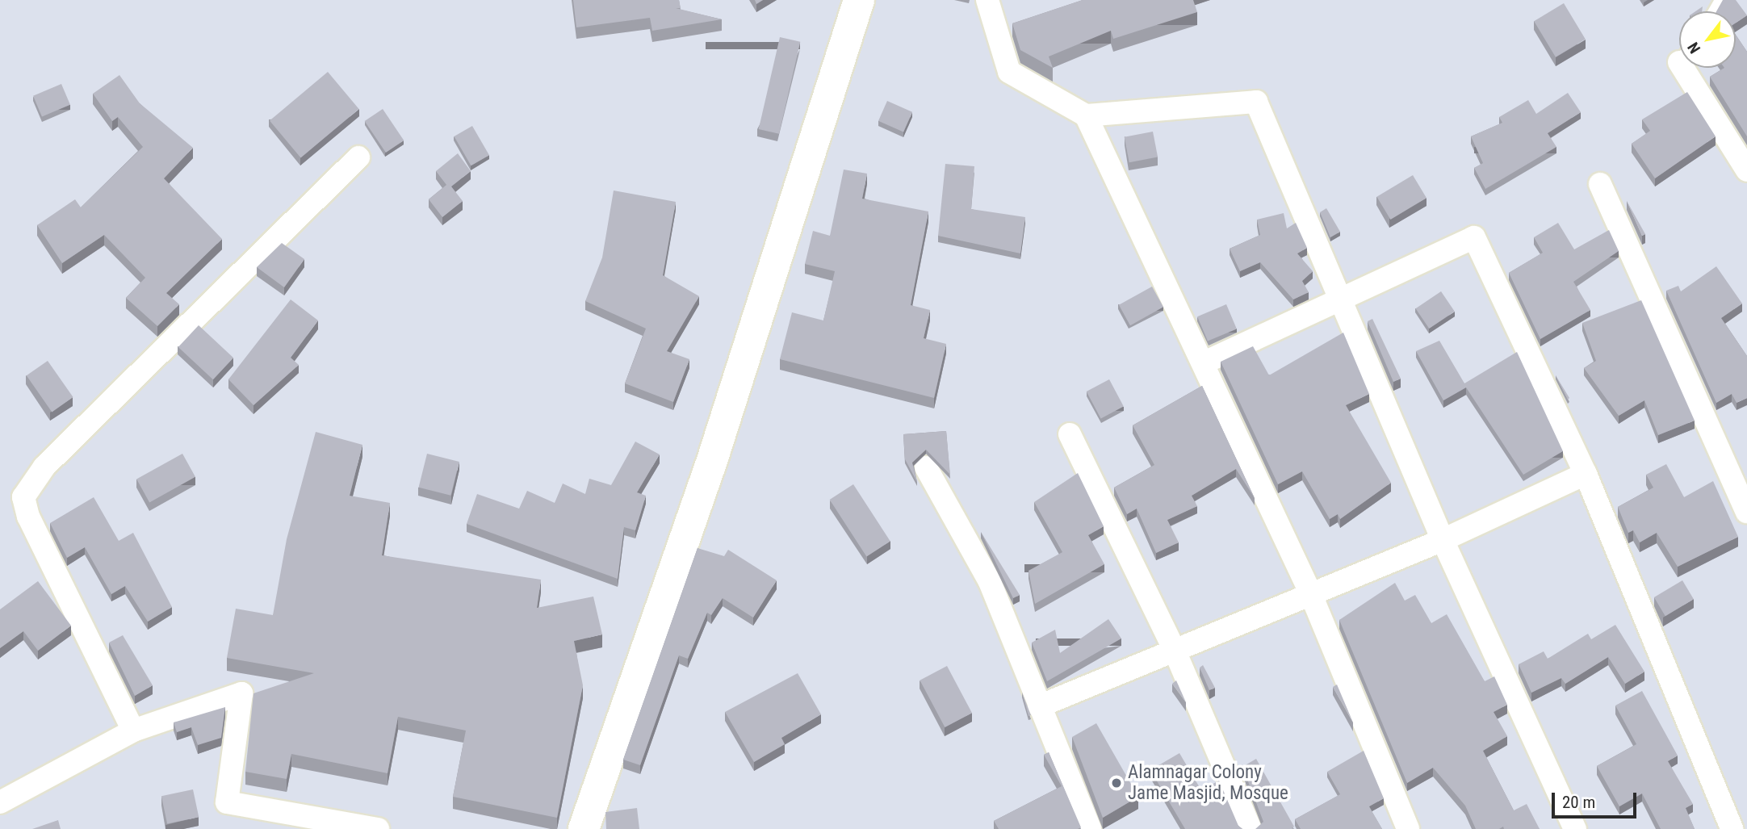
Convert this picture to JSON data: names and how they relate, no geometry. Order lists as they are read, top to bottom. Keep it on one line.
{"places":["Alamnagar Colony Jame Masjid, Mosque"],"scale_bar":"20 m","north":"bottom left"}
